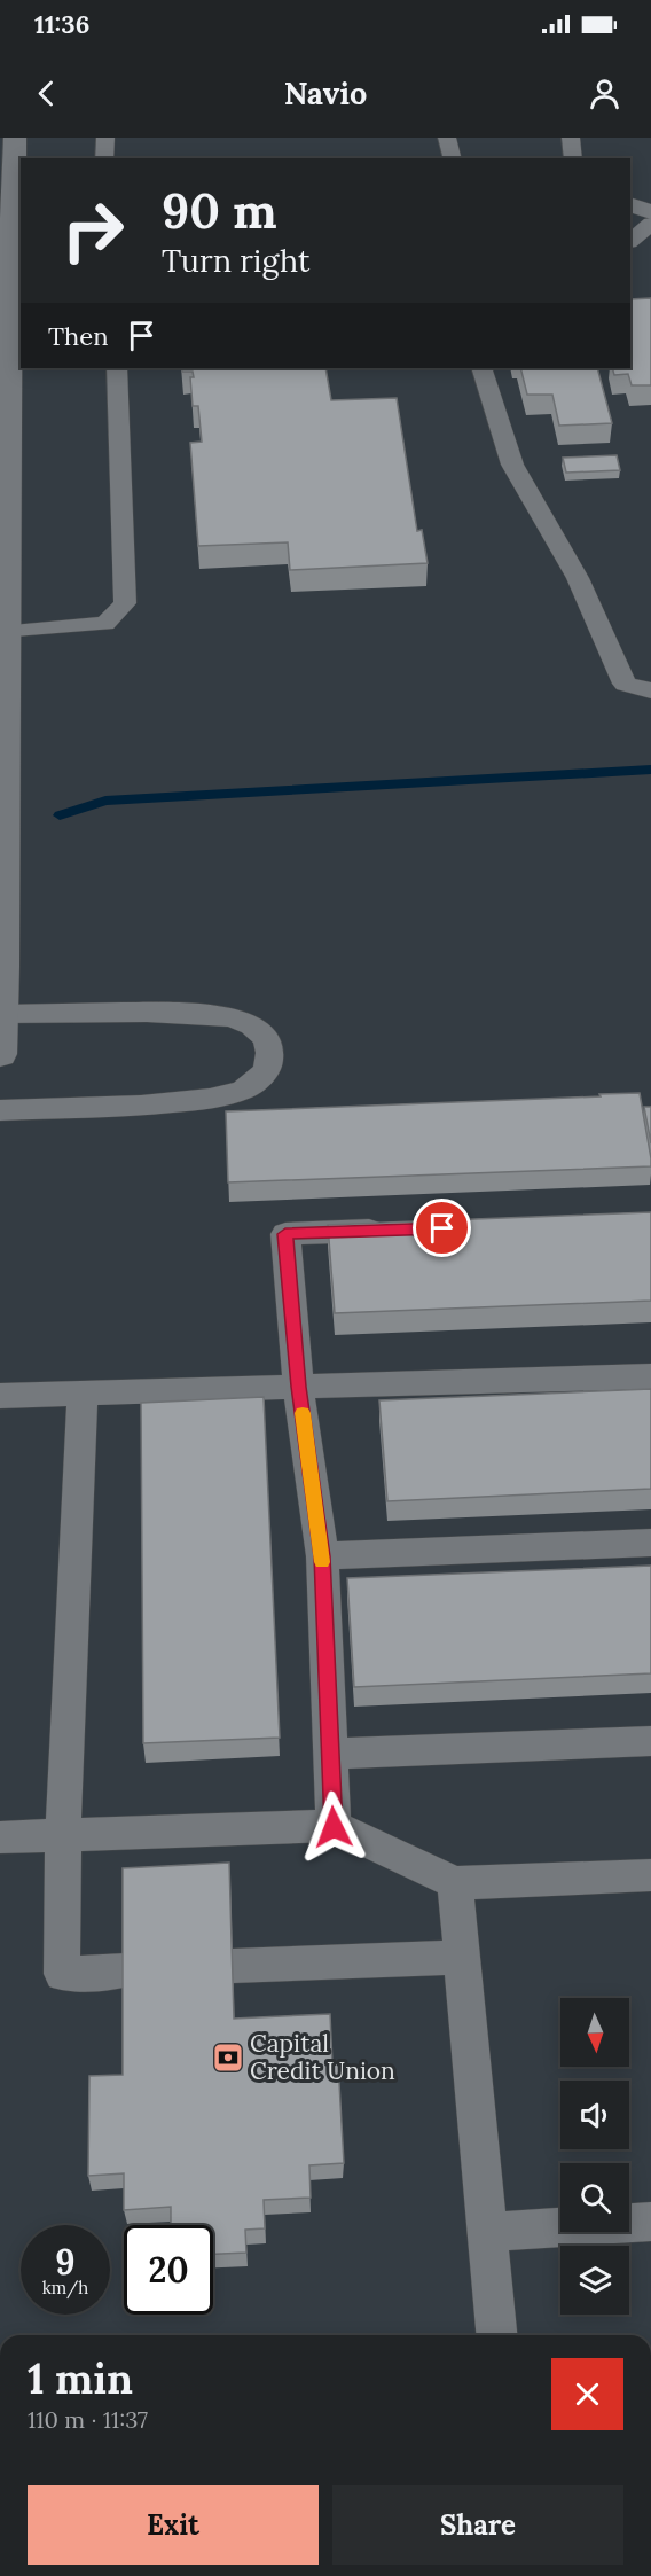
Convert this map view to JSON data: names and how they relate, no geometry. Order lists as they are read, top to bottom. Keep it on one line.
{"places":{"bank":["Capital Credit Union"]},"north":"bottom","page":{"status":"11:36","header":"Navio","turn":["90 m","Turn right"],"then":"Then","speed":"9 km/h","limit":"20","heading":["1 min","110 m · 11:37"],"buttons":["Exit","Share"]}}
